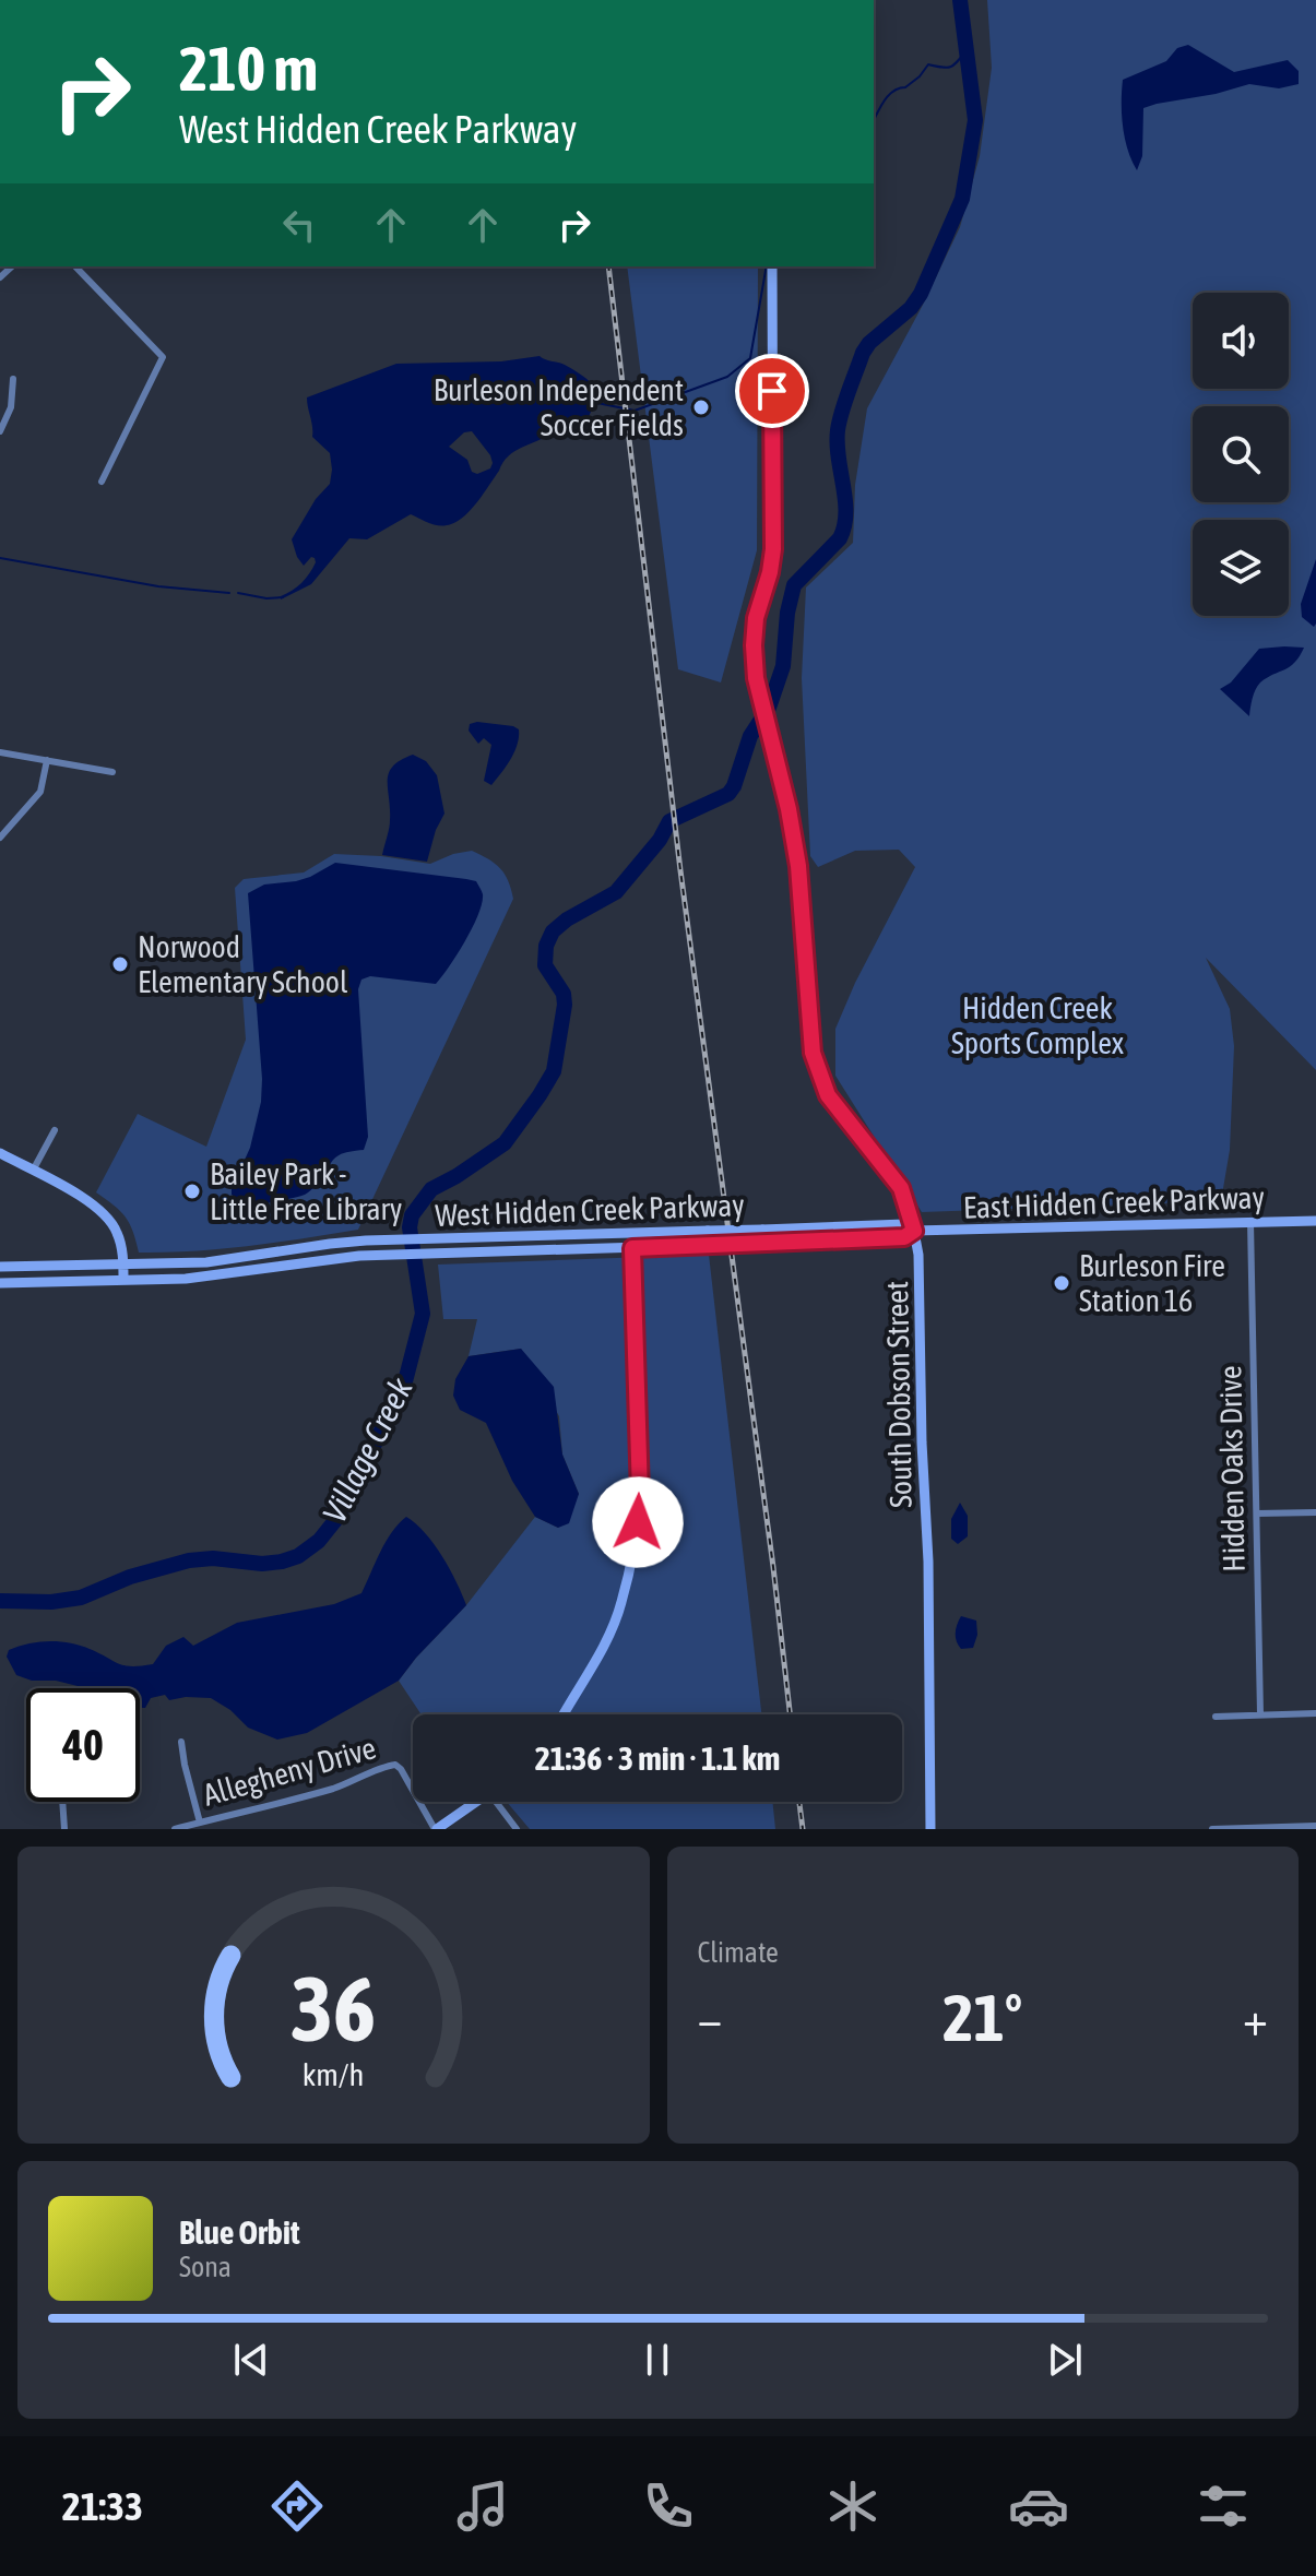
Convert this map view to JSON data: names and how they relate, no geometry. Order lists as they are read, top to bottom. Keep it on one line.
{"streets":{"street":["East Hidden Creek Parkway","West Hidden Creek Parkway","South Dobson Street","Hidden Oaks Drive","Allegheny Drive"]},"crossings":[["East Hidden Creek Parkway","West Hidden Creek Parkway"],["East Hidden Creek Parkway","South Dobson Street"],["East Hidden Creek Parkway","Hidden Oaks Drive"],["West Hidden Creek Parkway","South Dobson Street"]],"water":["Village Creek"],"parks":["Hidden Creek Sports Complex"],"places":["Burleson Independent Soccer Fields","Norwood Elementary School","Bailey Park - Little Free Library","Burleson Fire Station 16"],"page":{"turn":["210 m","West Hidden Creek Parkway"],"limit":"40","trip":"21:36 · 3 min · 1.1 km","tile":"Climate","heat":["−","21°","+"],"song":["Blue Orbit","Sona"],"tabs":"21:33","gauge":["36","km/h"]}}
